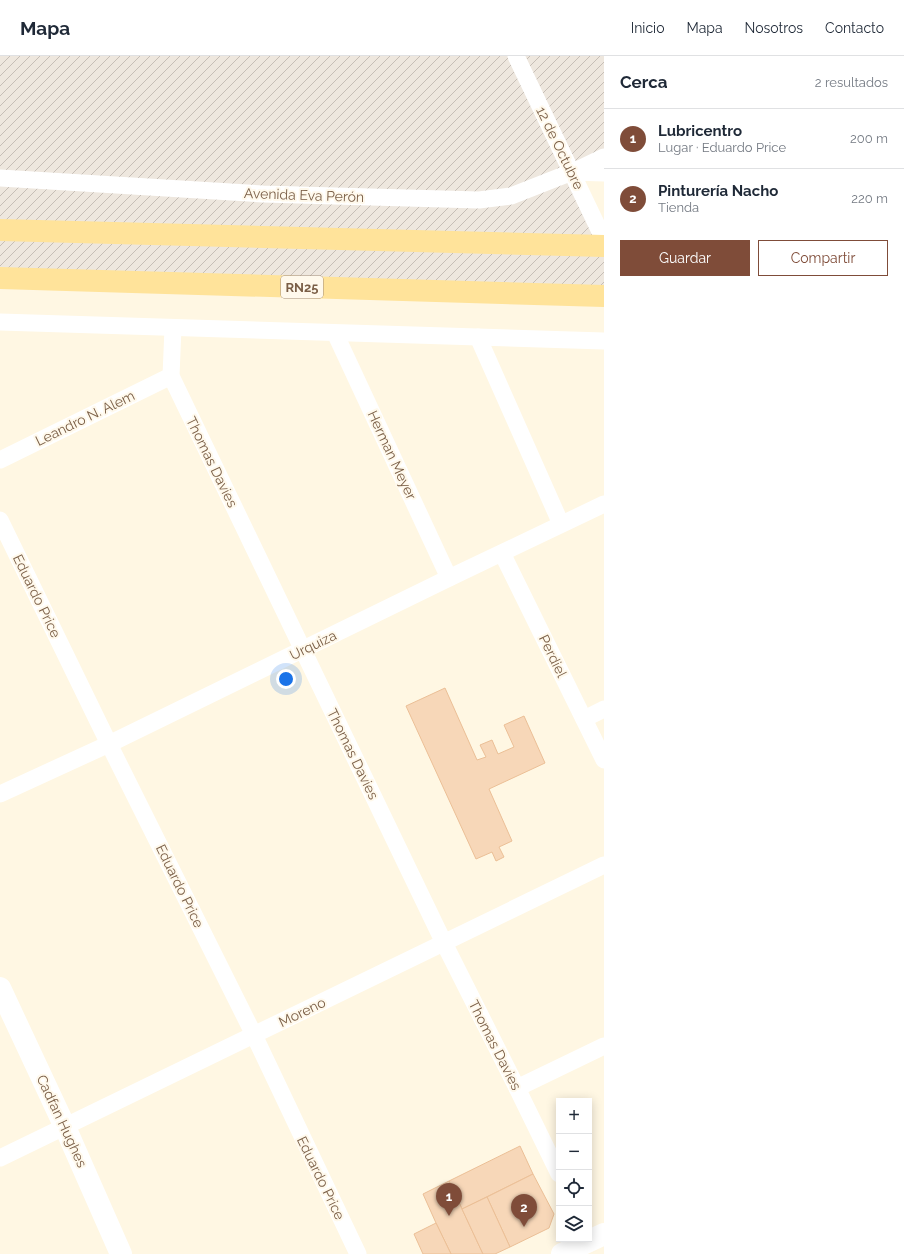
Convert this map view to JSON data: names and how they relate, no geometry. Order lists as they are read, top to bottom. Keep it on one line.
{"streets":{"main road":["RN25"],"street":["12 de Octubre","Avenida Eva Perón","Leandro N. Alem","Herman Meyer","Thomas Davies","Eduardo Price","Urquiza","Perdiel","Moreno","Cadfan Hughes"]},"crossings":[["12 de Octubre","Avenida Eva Perón"],["Leandro N. Alem","Thomas Davies"],["Herman Meyer","Urquiza"],["Thomas Davies","Urquiza"],["Thomas Davies","Moreno"],["Eduardo Price","Urquiza"],["Eduardo Price","Moreno"],["Urquiza","Perdiel"],["Moreno","Cadfan Hughes"]],"page":{"header":"Mapa","nav":["Inicio","Mapa","Nosotros","Contacto"],"heading":["Cerca","2 resultados"],"list":[{"mark":"1","name":"Lubricentro","note":"Lugar · Eduardo Price","value":"200 m"},{"mark":"2","name":"Pinturería Nacho","note":"Tienda","value":"220 m"}],"buttons":["Guardar","Compartir"],"map_buttons":["+","−"],"pins":["1","2"]}}
